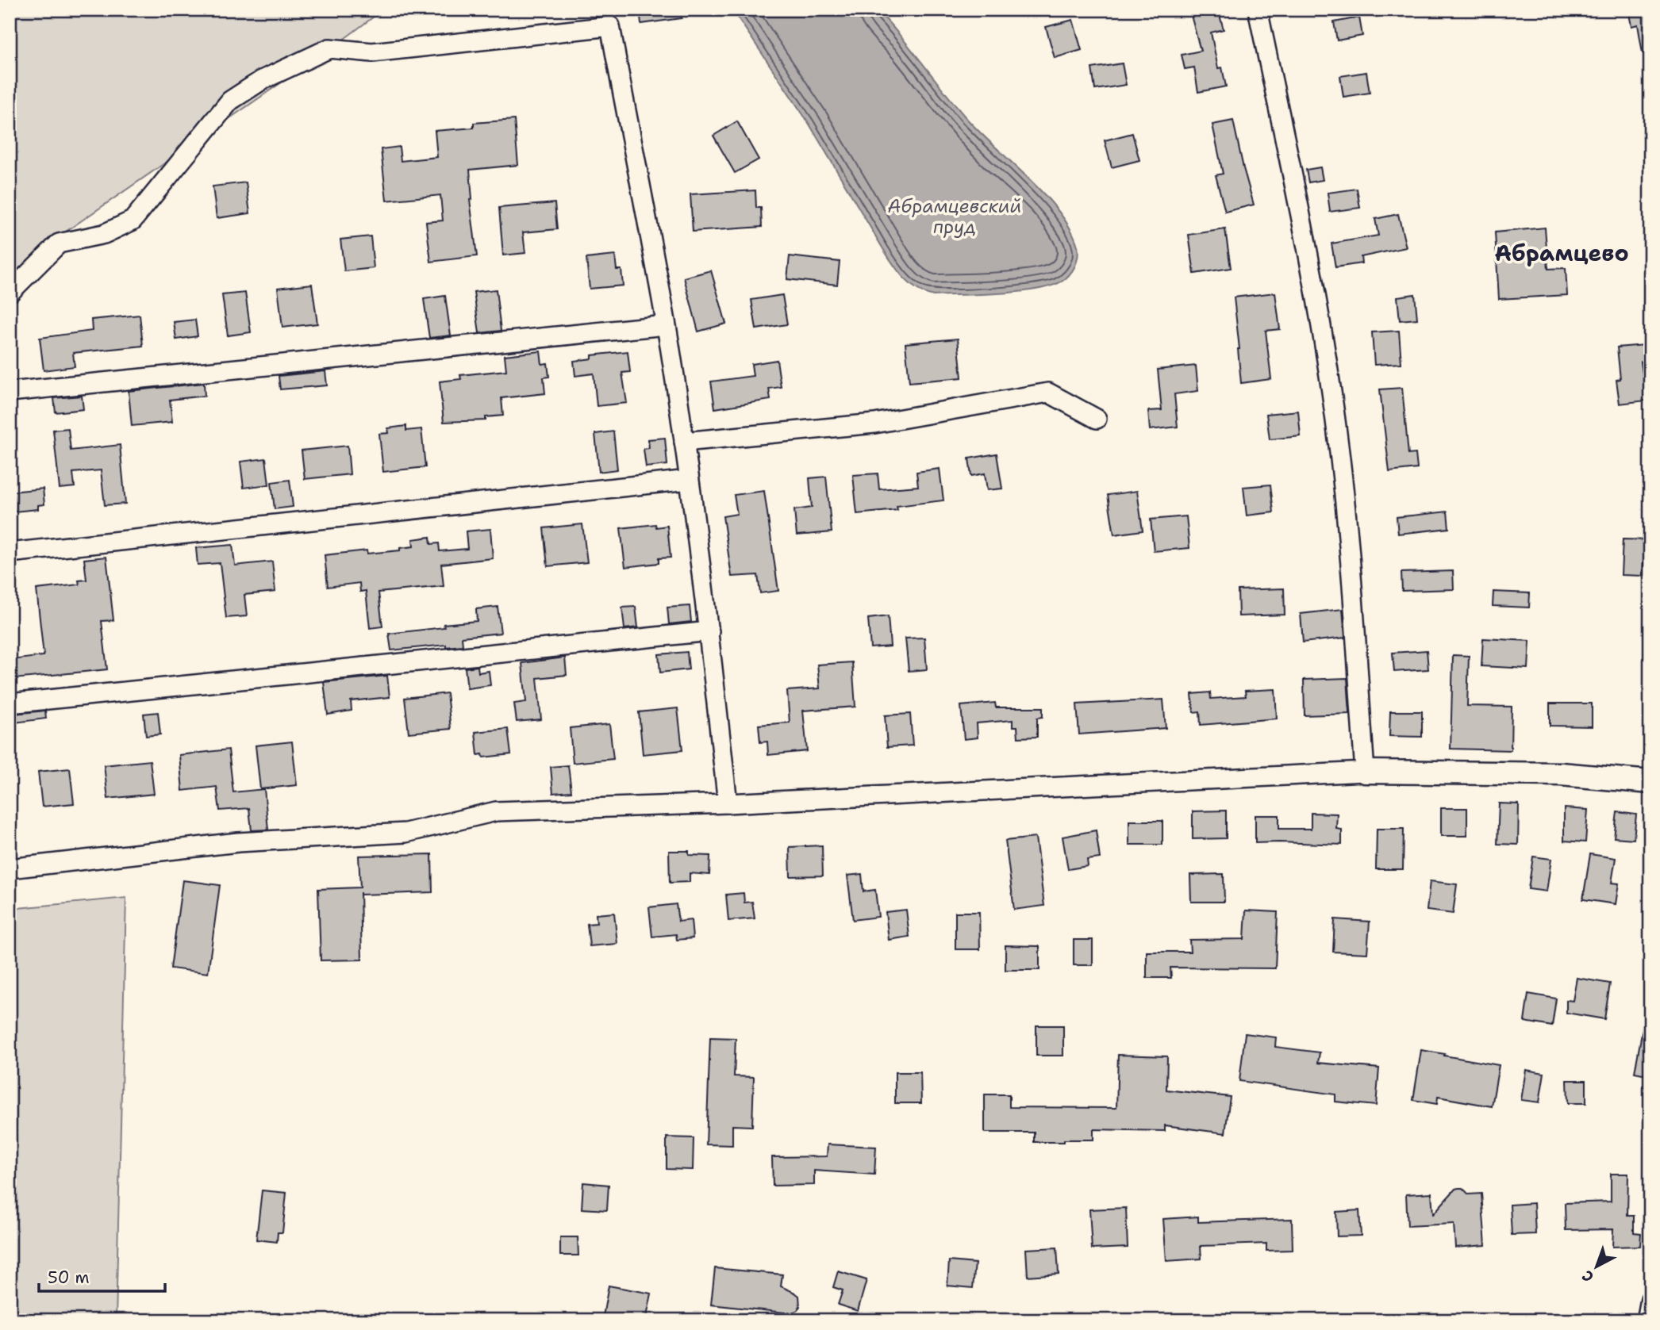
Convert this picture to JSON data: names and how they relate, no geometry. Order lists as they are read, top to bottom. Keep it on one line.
{"districts":["Абрамцево"],"water":["Абрамцевский пруд"],"scale_bar":"50 m","north":"bottom left"}
